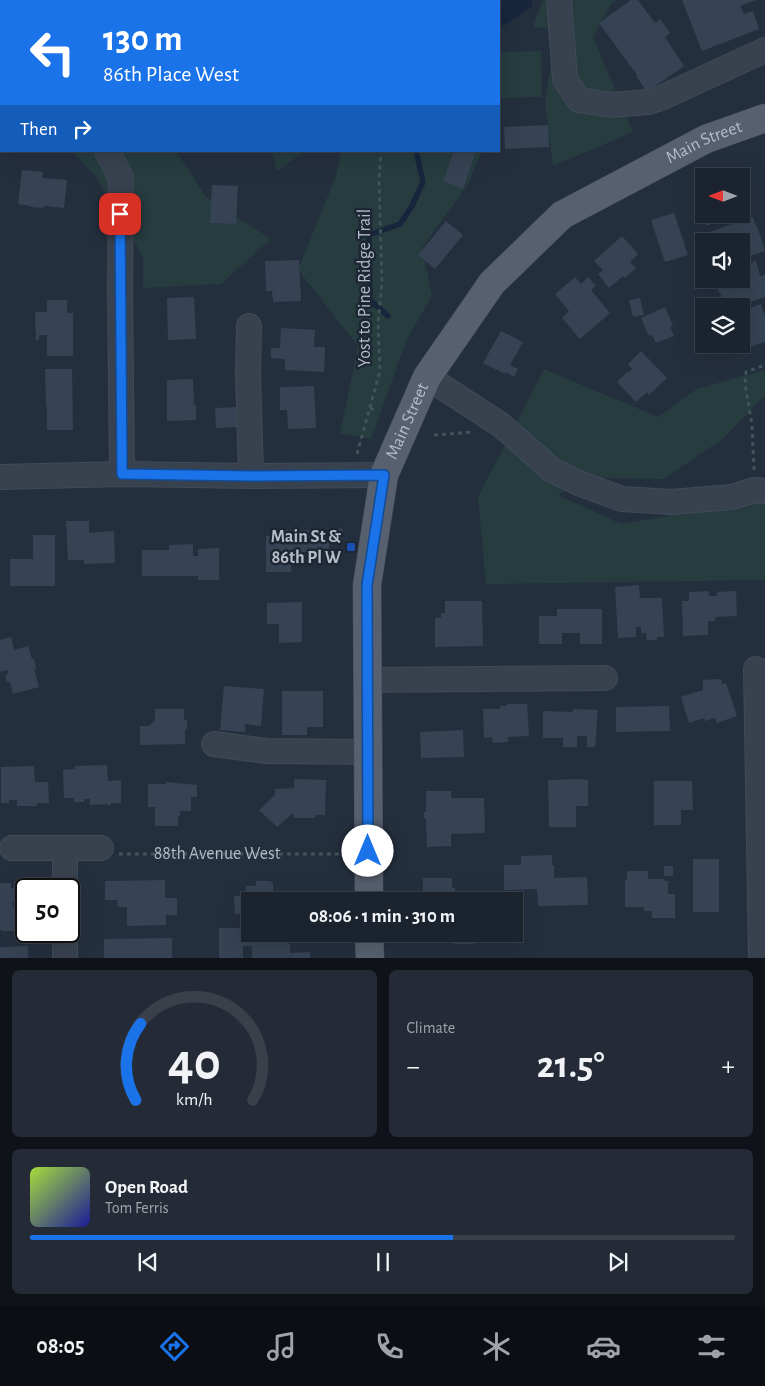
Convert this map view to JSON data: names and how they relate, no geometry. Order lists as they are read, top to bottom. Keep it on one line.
{"streets":{"main road":["Main Street"],"path":["Yost to Pine Ridge Trail","88th Avenue West"]},"places":{"transit":["Main St & 86th Pl W"]},"north":"left","page":{"turn":["130 m","86th Place West"],"then":"Then","limit":"50","trip":"08:06 · 1 min · 310 m","tile":"Climate","heat":["−","21.5°","+"],"song":["Open Road","Tom Ferris"],"tabs":"08:05","gauge":["40","km/h"]}}
